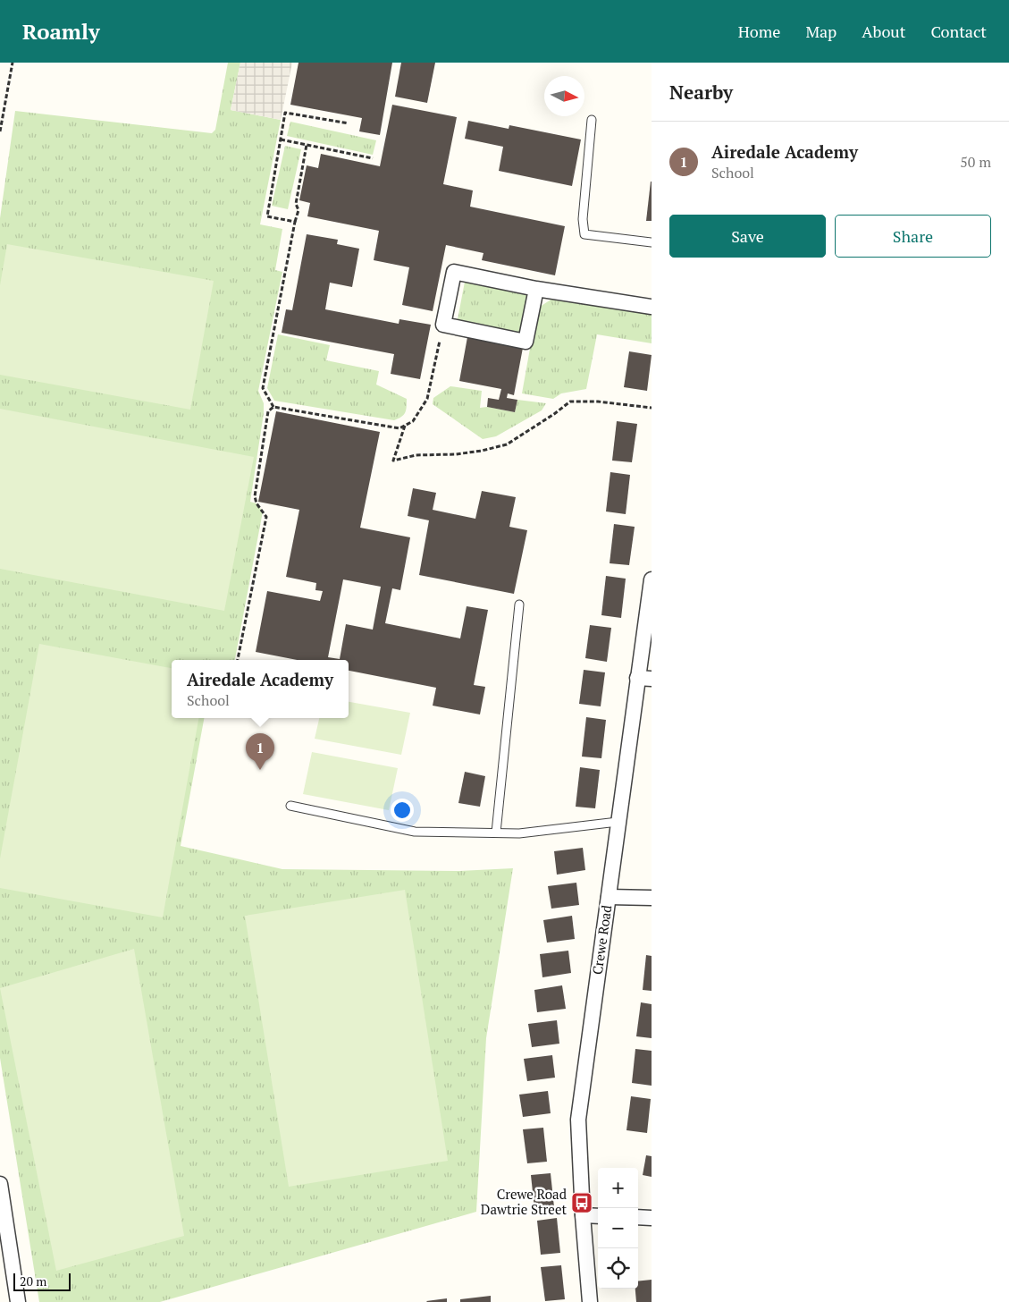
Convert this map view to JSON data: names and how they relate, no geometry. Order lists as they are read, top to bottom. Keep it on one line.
{"streets":{"street":["Crewe Road"]},"places":{"bus stop":["Crewe Road Dawtrie Street"]},"scale_bar":"20 m","north":"right","page":{"header":"Roamly","nav":["Home","Map","About","Contact"],"heading":"Nearby","list":[{"mark":"1","name":"Airedale Academy","note":"School","value":"50 m"}],"buttons":["Save","Share"],"popup":["Airedale Academy","School"],"pins":"1","map_buttons":["+","−"],"scale":"20 m"}}
